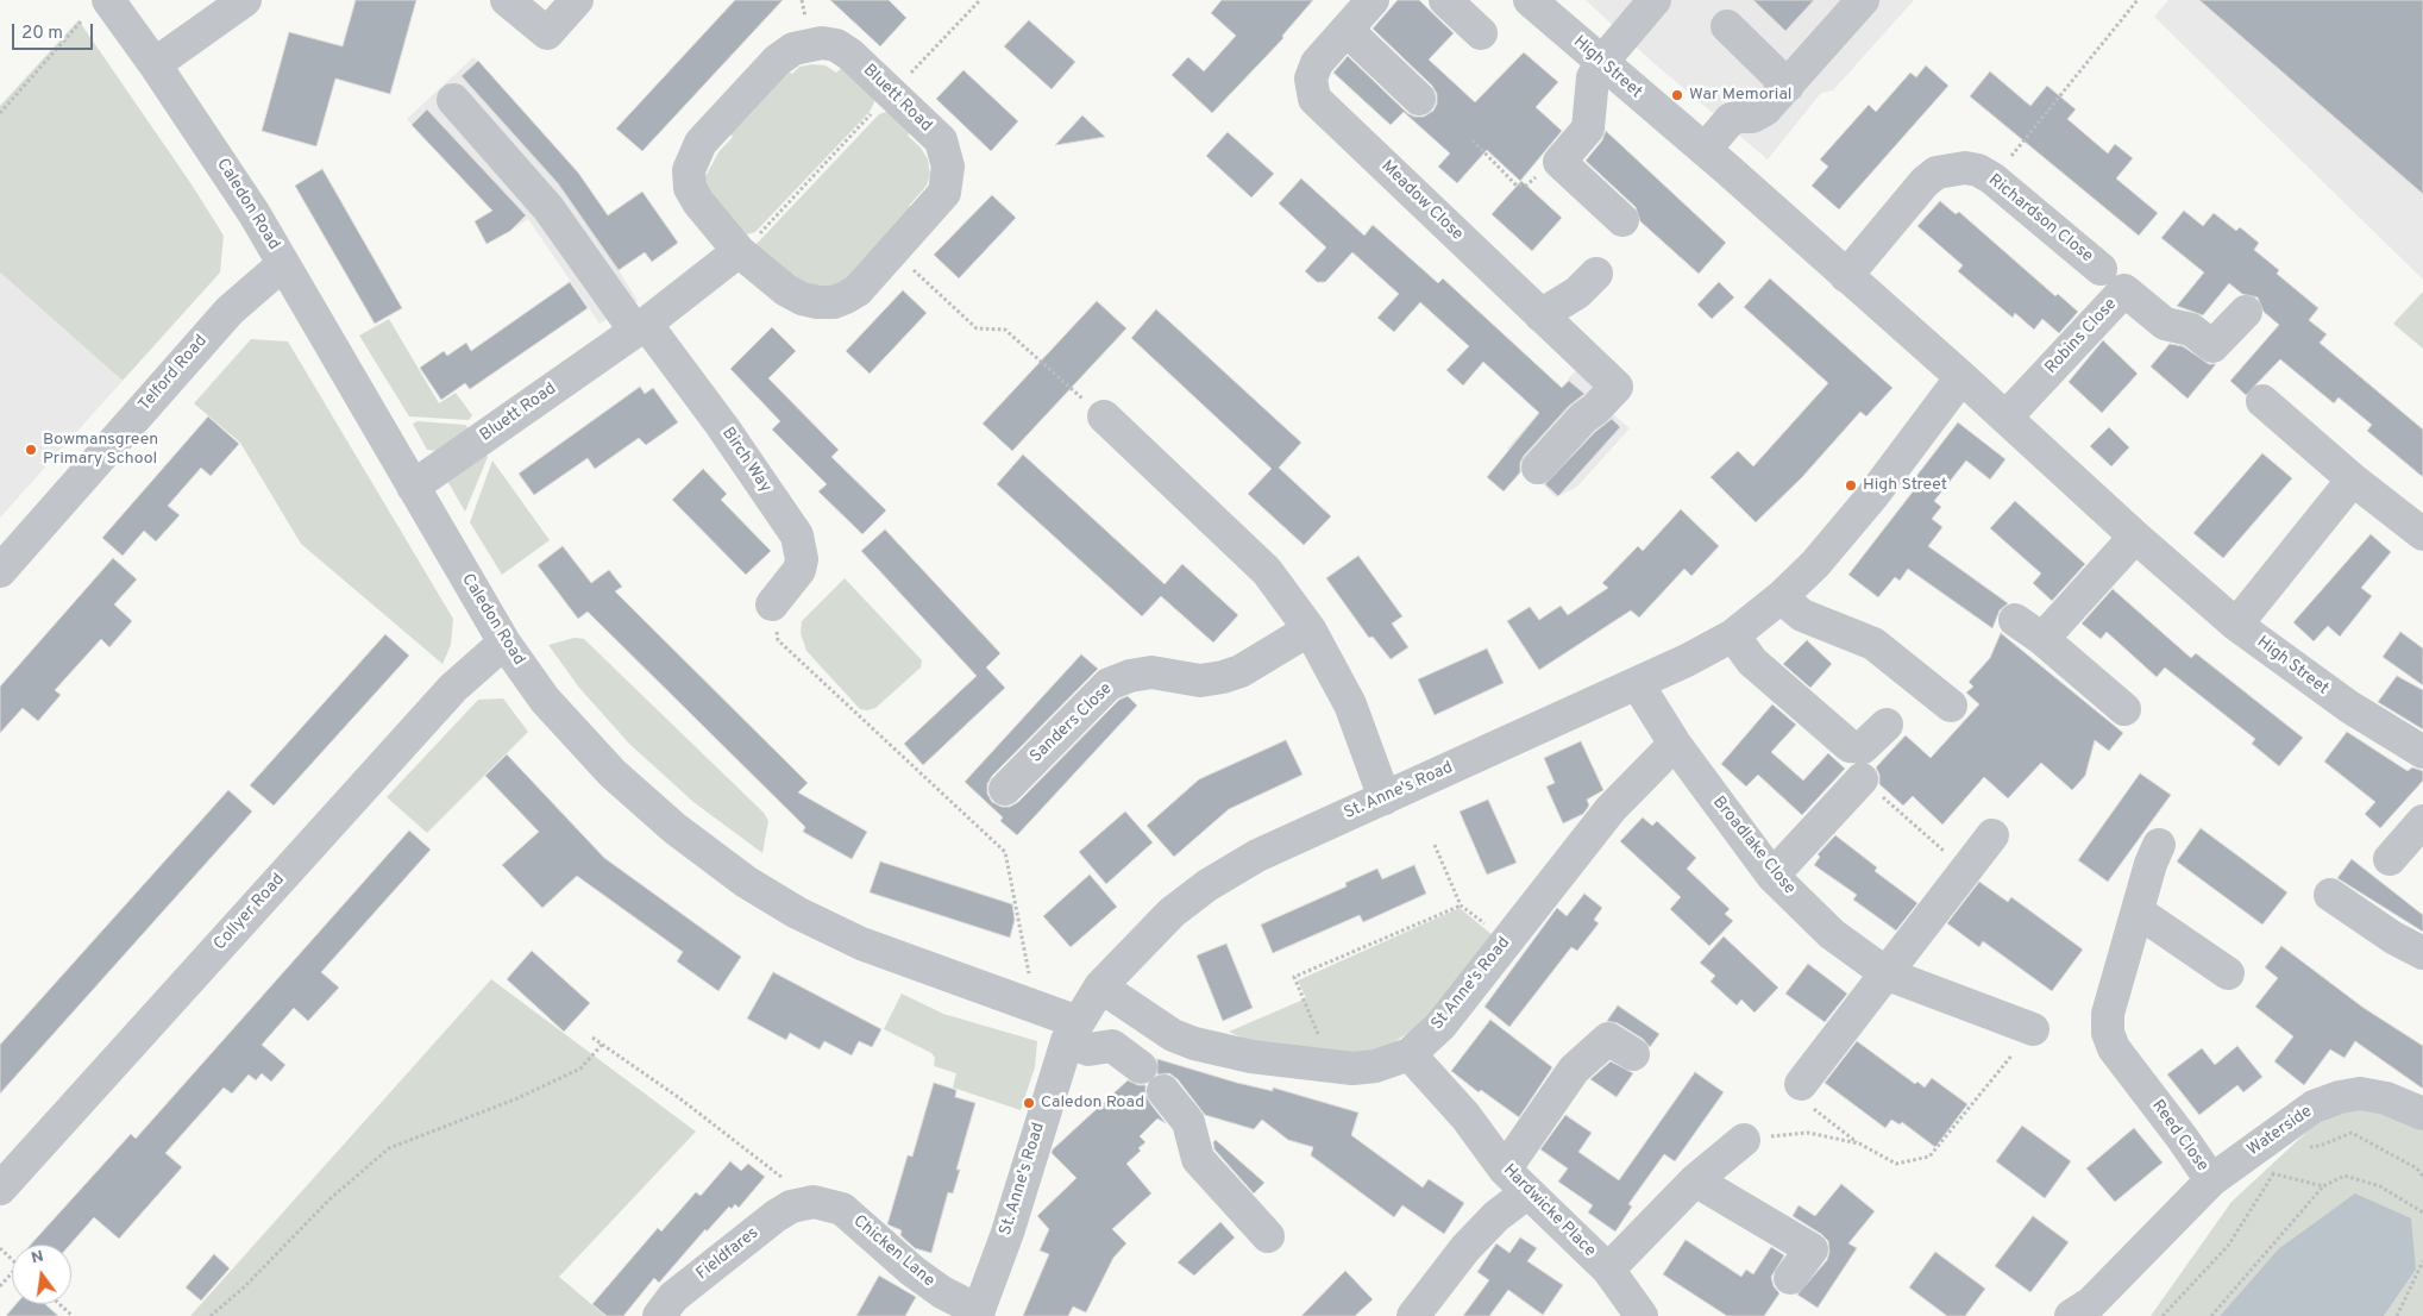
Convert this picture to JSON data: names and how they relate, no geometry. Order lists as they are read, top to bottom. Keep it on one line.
{"streets":{"street":["High Street","Bluett Road","Meadow Close","Caledon Road","Richardson Close","Robins Close","Telford Road","Birch Way","Sanders Close","St. Anne's Road","Broadlake Close","Collyer Road","St Anne's Road","Waterside","Reed Close","Hardwicke Place","Chicken Lane","Fieldfares"]},"crossings":[["High Street","Richardson Close"],["High Street","Robins Close"],["High Street","St. Anne's Road"],["Bluett Road","Caledon Road"],["Bluett Road","Birch Way"],["Caledon Road","Telford Road"],["Caledon Road","St. Anne's Road"],["Caledon Road","Collyer Road"],["St. Anne's Road","St Anne's Road"],["St. Anne's Road","Chicken Lane"],["Broadlake Close","St Anne's Road"],["St Anne's Road","Hardwicke Place"],["Waterside","Reed Close"],["Chicken Lane","Fieldfares"]],"places":["War Memorial","Bowmansgreen Primary School","High Street","Caledon Road"],"scale_bar":"20 m","north":"top"}
